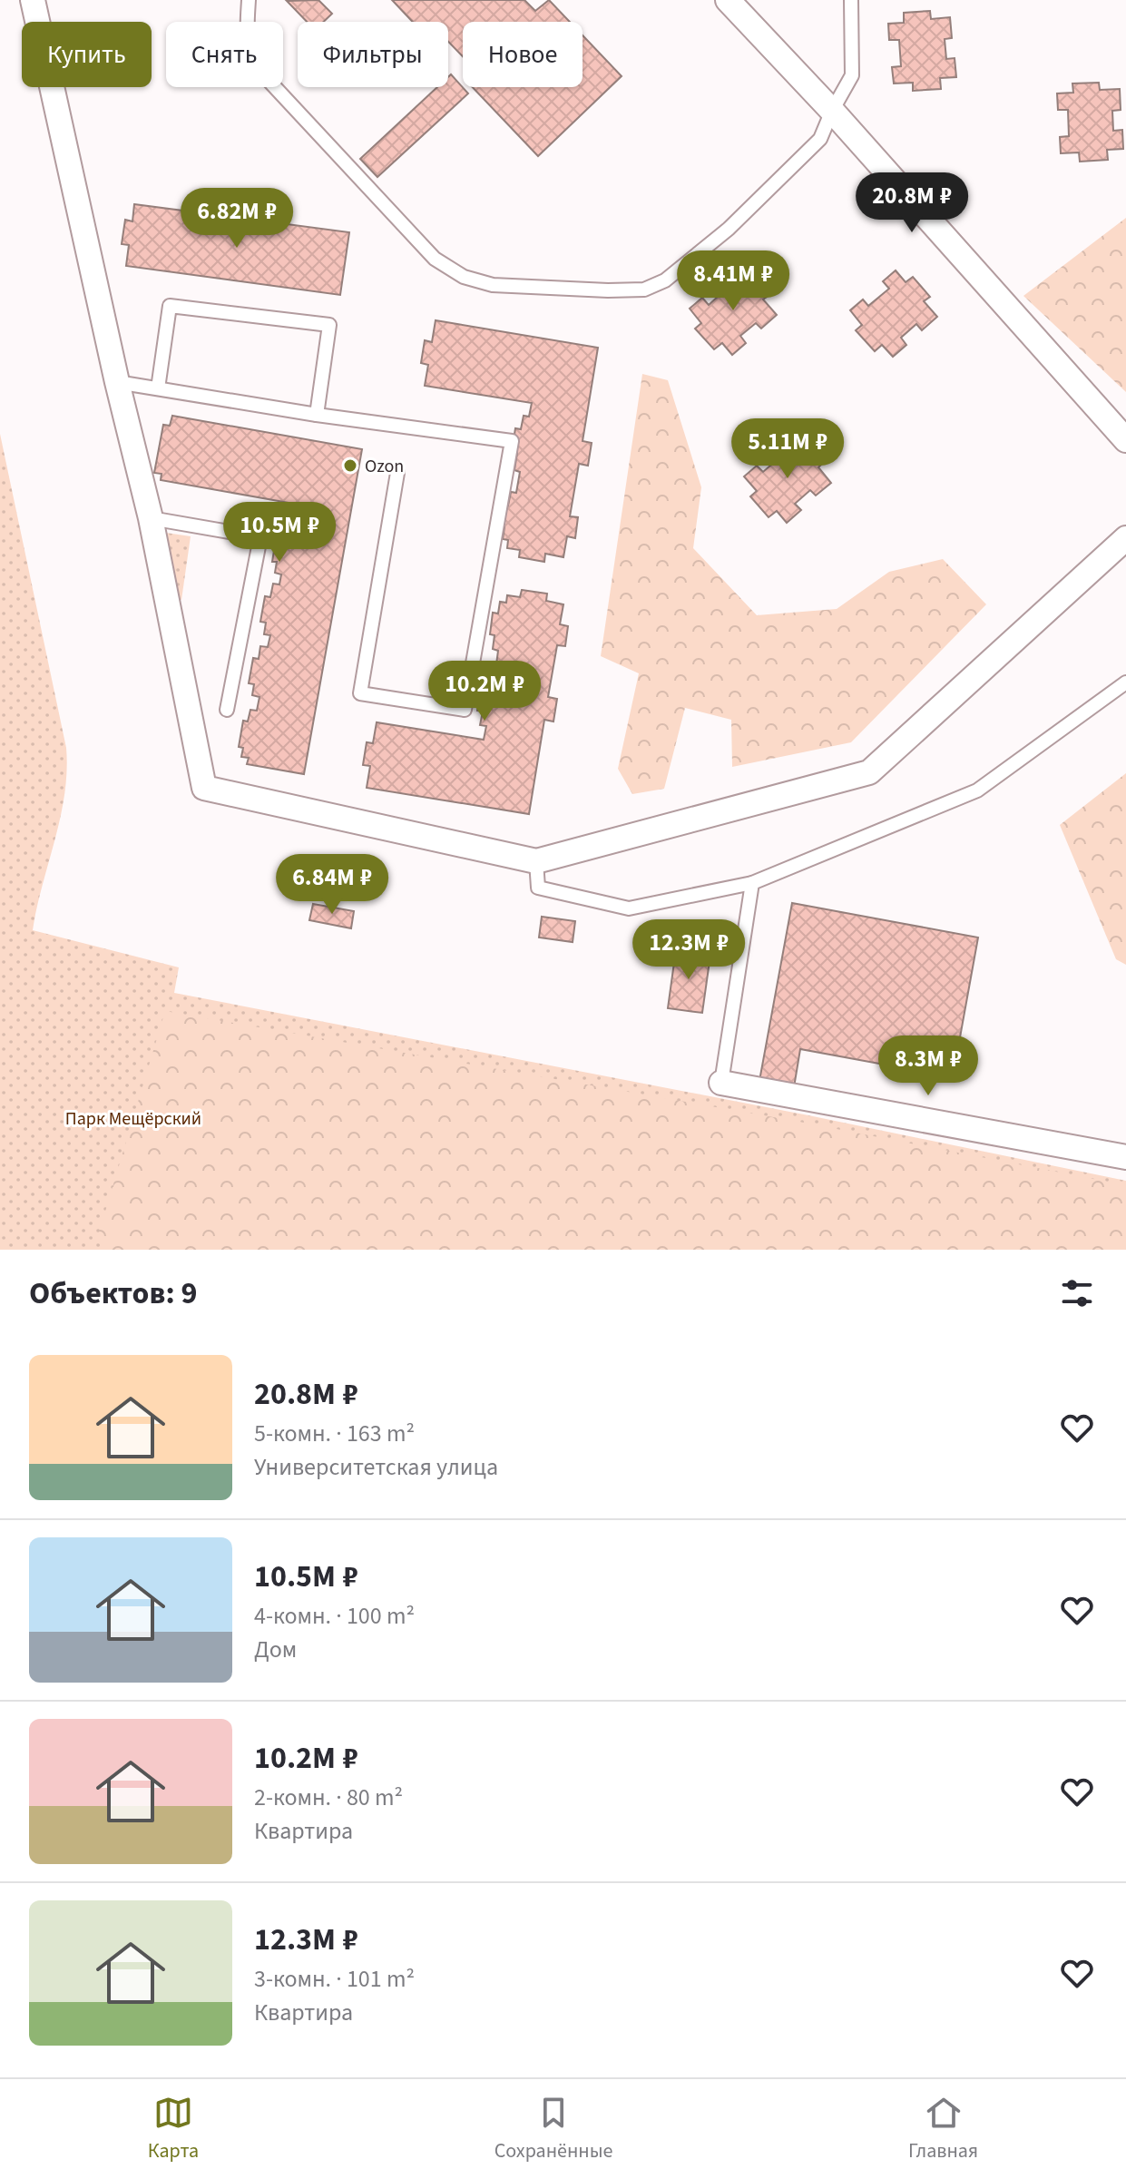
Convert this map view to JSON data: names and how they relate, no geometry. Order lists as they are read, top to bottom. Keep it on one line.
{"parks":["Парк Мещёрский"],"places":["Ozon"],"page":{"chip":["Купить","Снять","Фильтры","Новое"],"price":["20.8M ₽","6.82M ₽","8.41M ₽","5.11M ₽","10.5M ₽","10.2M ₽","6.84M ₽","12.3M ₽","8.3M ₽"],"heading":"Объектов: 9","list":[{"name":"20.8M ₽","note":"5-комн. · 163 m² · Университетская улица"},{"name":"10.5M ₽","note":"4-комн. · 100 m² · Дом"},{"name":"10.2M ₽","note":"2-комн. · 80 m² · Квартира"},{"name":"12.3M ₽","note":"3-комн. · 101 m² · Квартира"}],"tabs":["Карта","Сохранённые","Главная"]}}
